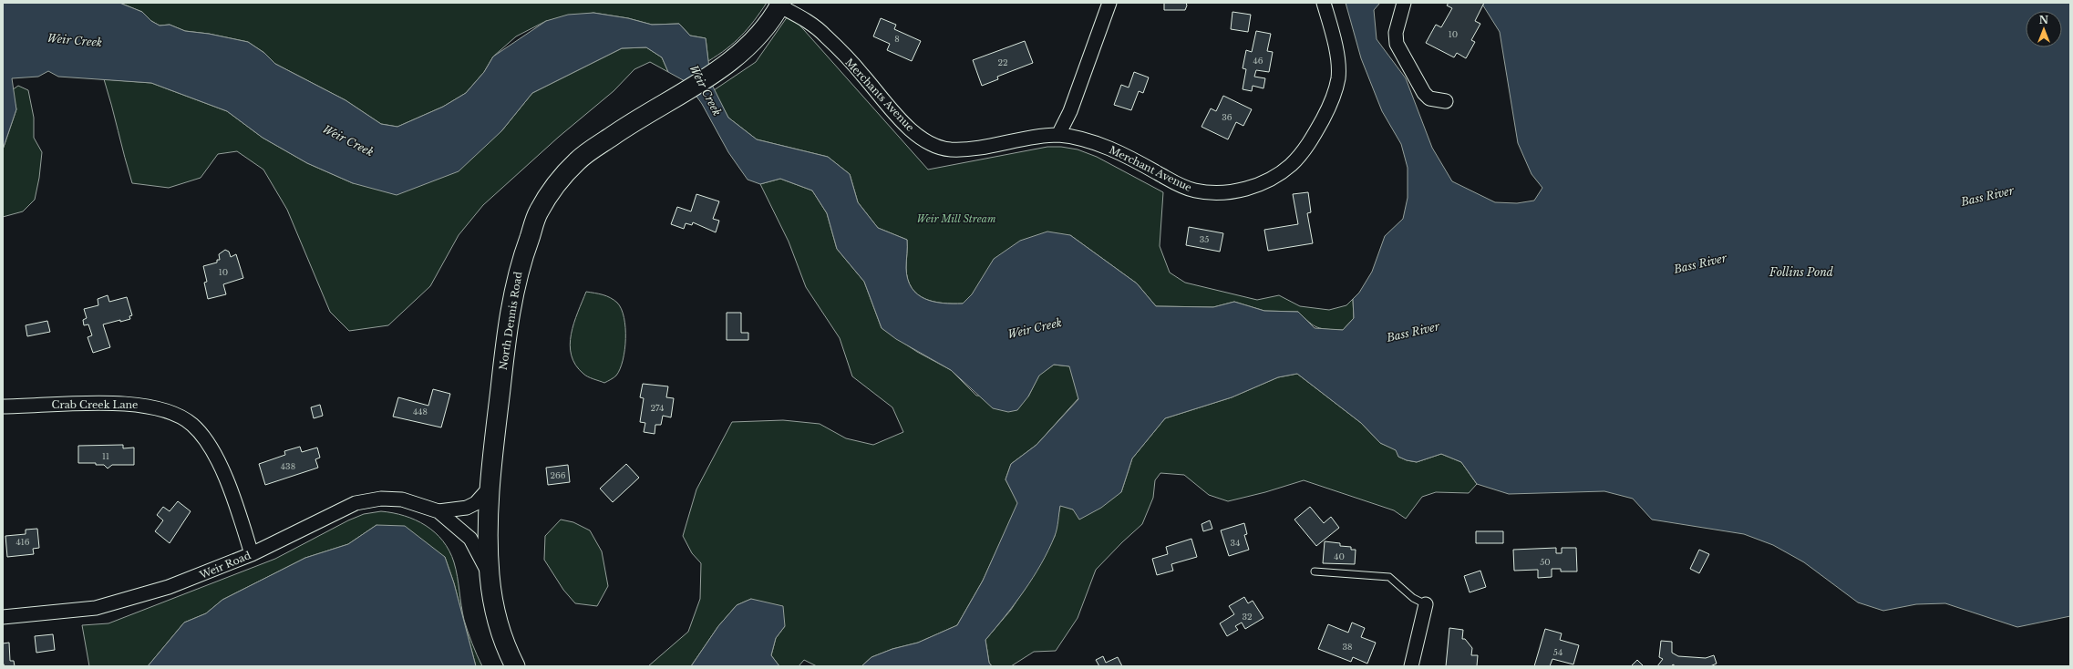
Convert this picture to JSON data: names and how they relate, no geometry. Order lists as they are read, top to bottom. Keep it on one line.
{"streets":{"main road":["North Dennis Road"],"street":["Merchants Avenue","Merchant Avenue","Crab Creek Lane","Weir Road"]},"crossings":[["Merchants Avenue","Merchant Avenue"],["Merchants Avenue","North Dennis Road"],["North Dennis Road","Weir Road"],["Crab Creek Lane","Weir Road"]],"water":["Weir Creek","Bass River","Follins Pond"],"parks":["Weir Mill Stream"],"house_numbers":["10","8","46","22","36","35","10","274","448","11","438","266","416","34","40","50","32","38","54"],"north":"top"}
